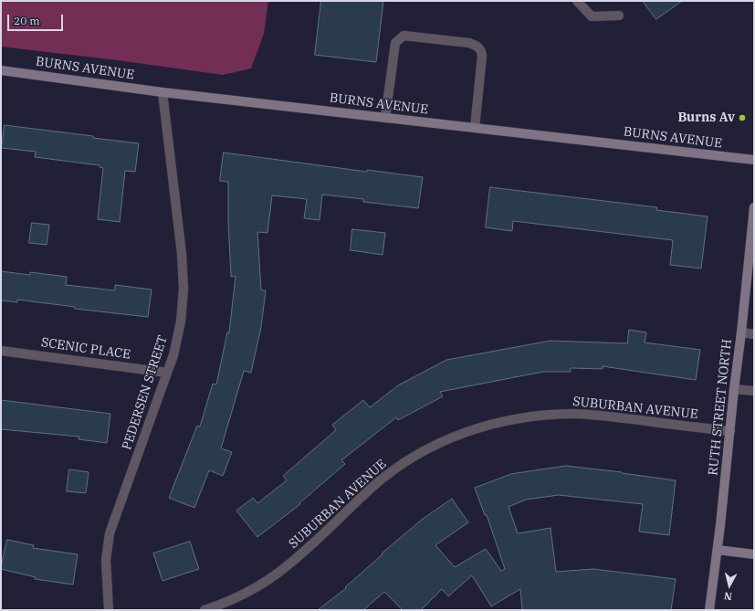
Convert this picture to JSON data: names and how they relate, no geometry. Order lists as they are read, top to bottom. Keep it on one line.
{"streets":{"street":["BURNS AVENUE","SCENIC PLACE","PEDERSEN STREET","RUTH STREET NORTH","SUBURBAN AVENUE"]},"crossings":[["BURNS AVENUE","PEDERSEN STREET"],["SCENIC PLACE","PEDERSEN STREET"],["RUTH STREET NORTH","SUBURBAN AVENUE"]],"places":["Burns Av"],"scale_bar":"20 m","north":"bottom"}
